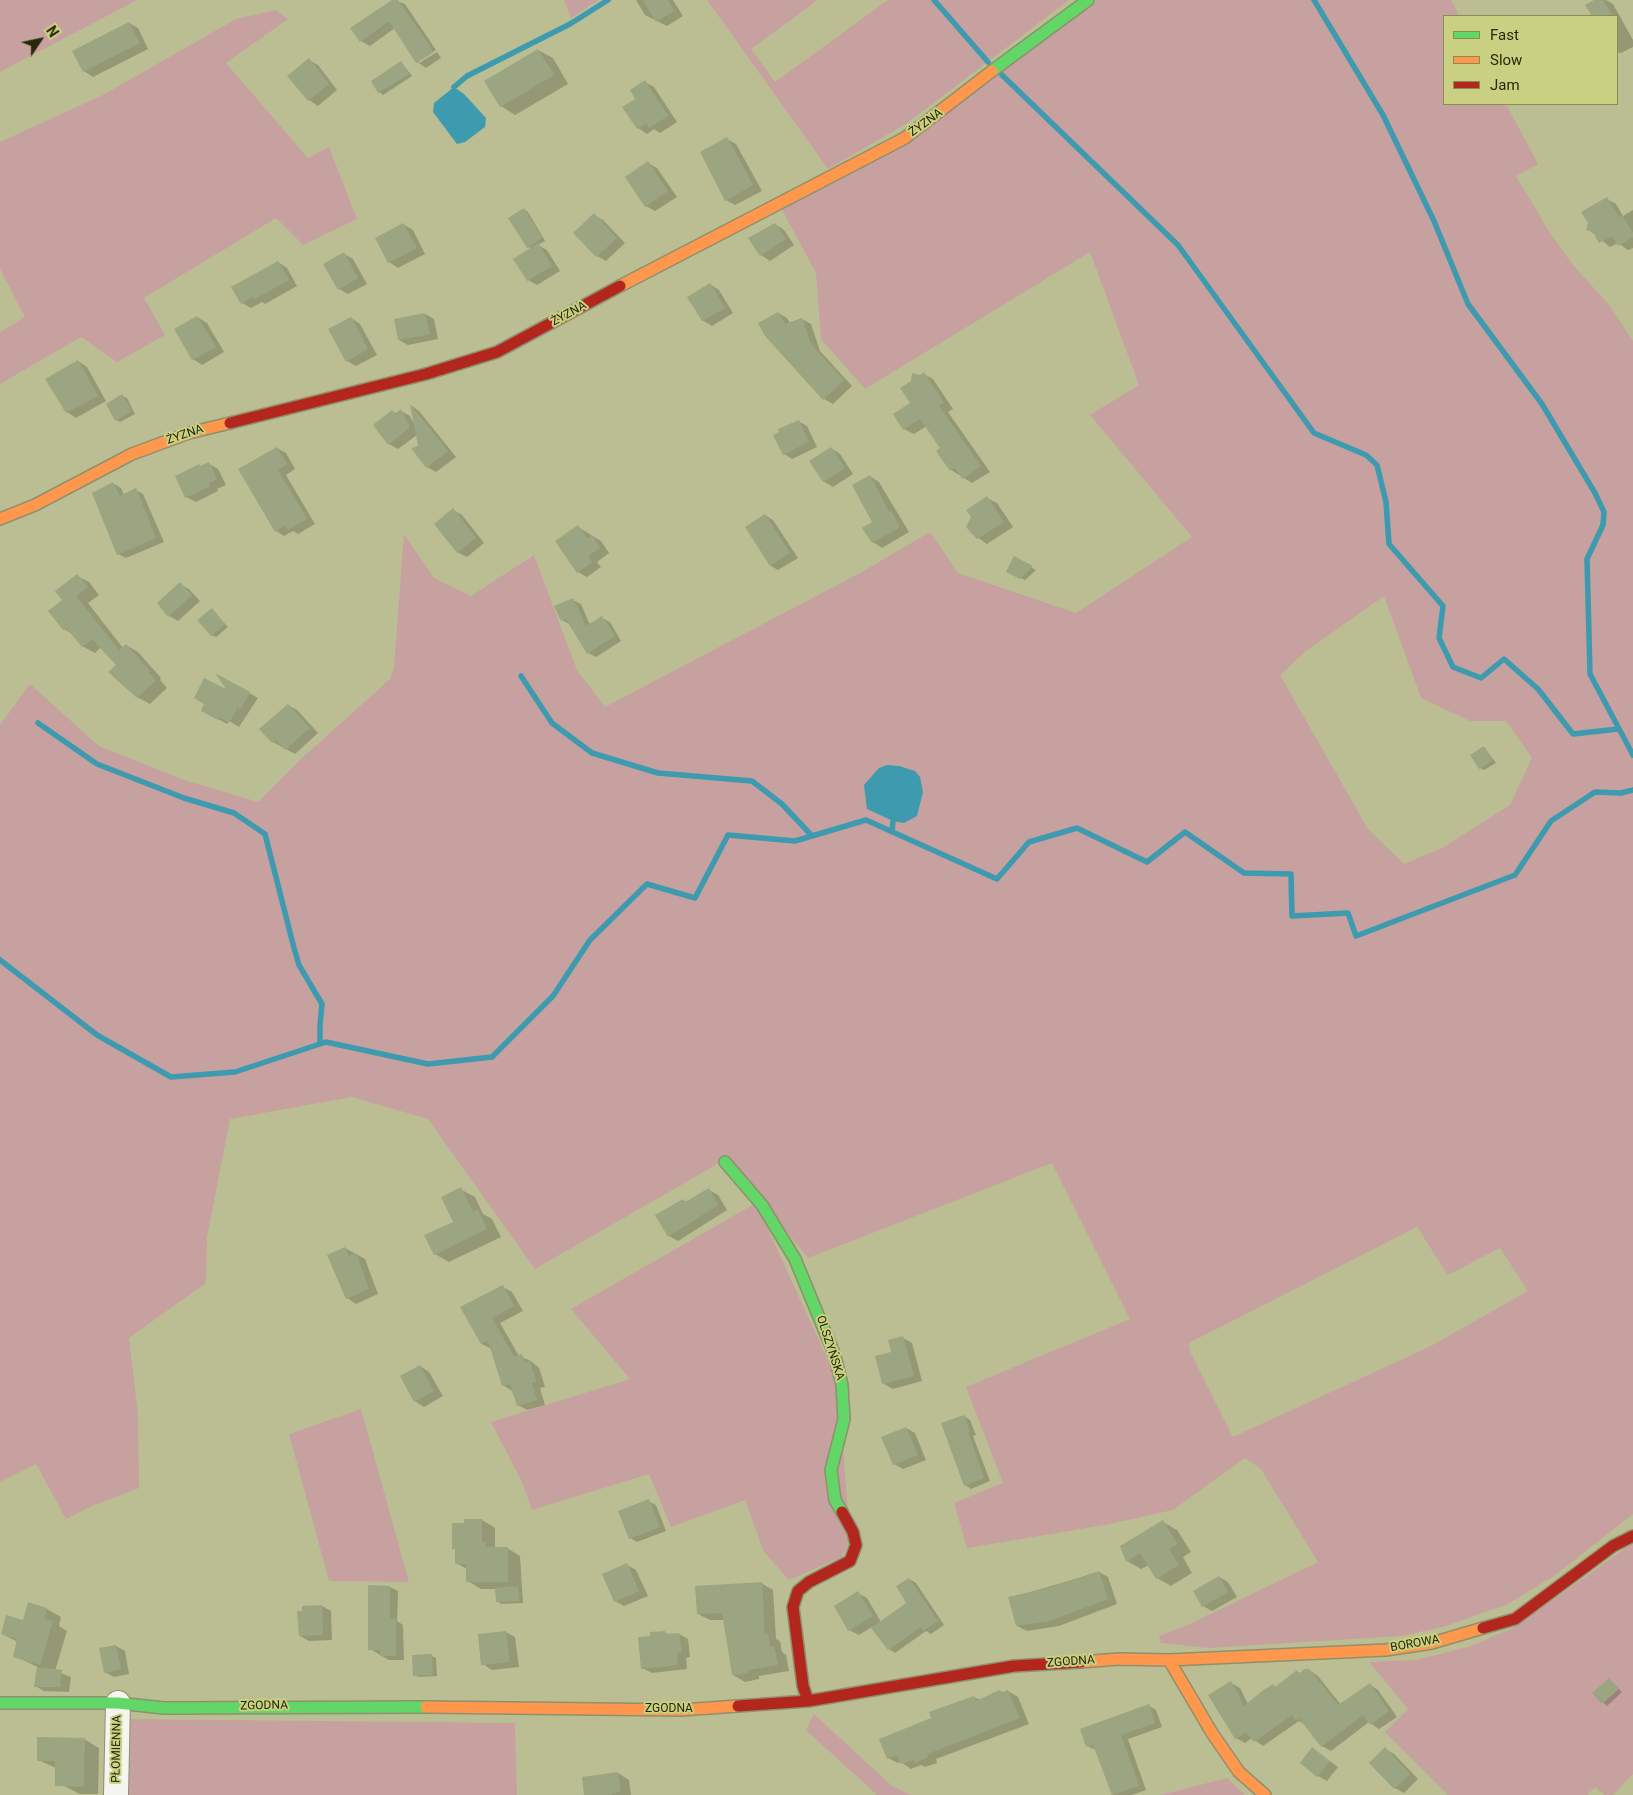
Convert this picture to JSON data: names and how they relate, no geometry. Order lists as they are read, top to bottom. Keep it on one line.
{"streets":{"street":["ŻYZNA","OLSZYŃSKA","BOROWA","ZGODNA","PŁOMIENNA"]},"crossings":[["OLSZYŃSKA","ZGODNA"],["BOROWA","ZGODNA"],["ZGODNA","PŁOMIENNA"]],"legend":["Fast","Slow","Jam"],"north":"top right"}
